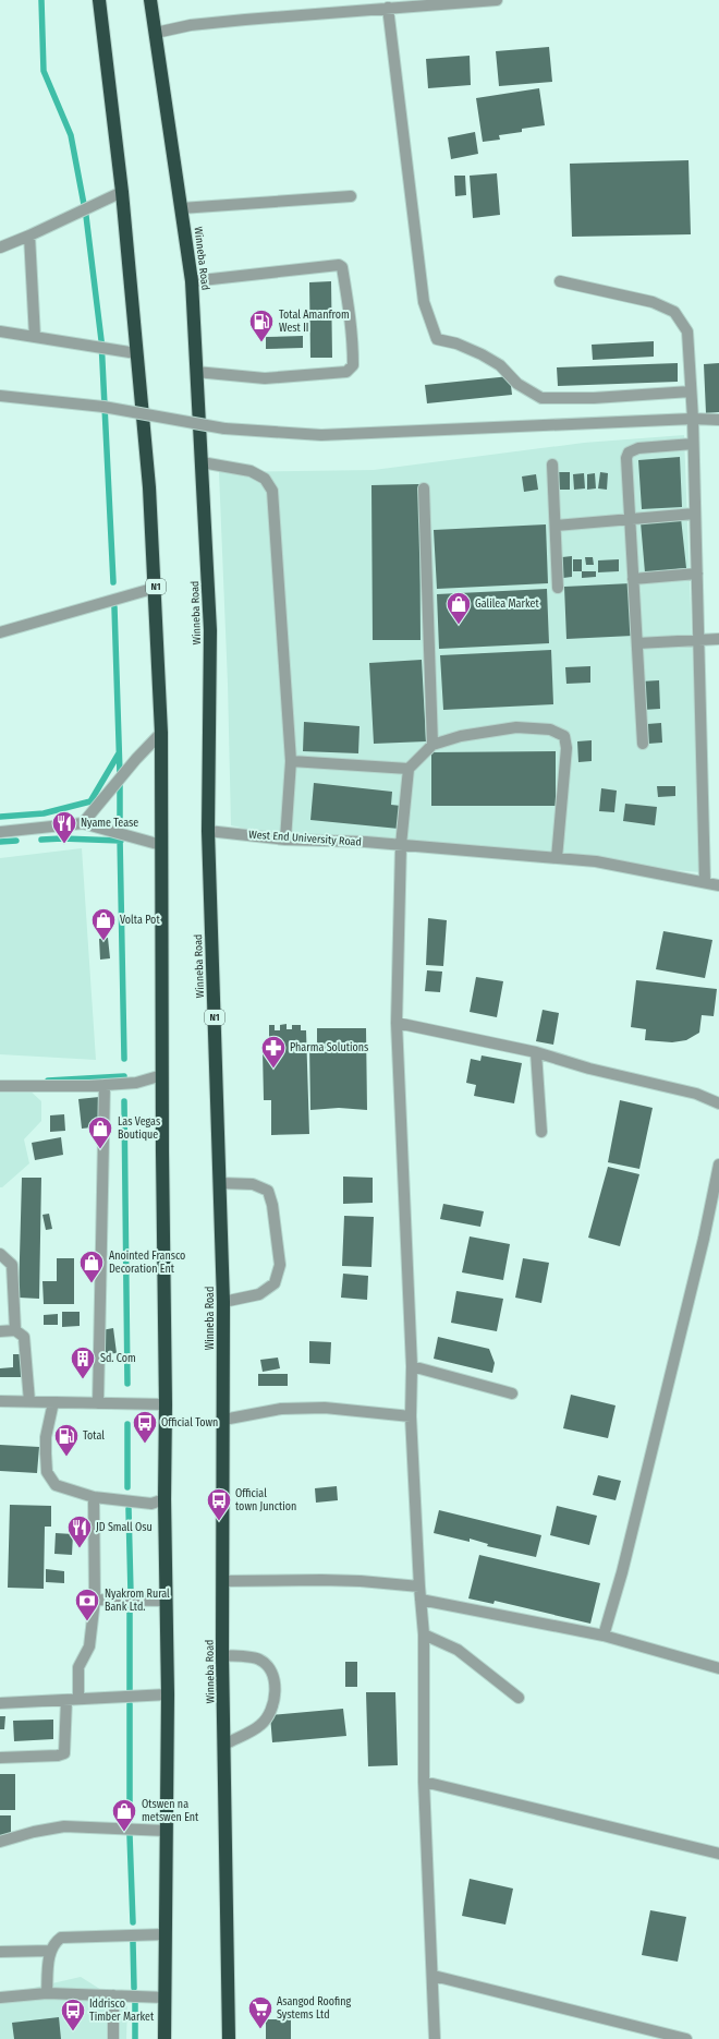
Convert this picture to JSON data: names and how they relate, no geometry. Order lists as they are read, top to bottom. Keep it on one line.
{"streets":{"highway":["Winneba Road","N1"],"street":["West End University Road"]},"crossings":[["Winneba Road","West End University Road"]],"places":{"fuel station":["Total Amanfrom West II","Total"],"shop":["Galilea Market","Volta Pot","Las Vegas Boutique","Anointed Fransco Decoration Ent","Otswen na metswen Ent"],"restaurant":["Nyame Tease","JD Small Osu"],"pharmacy":["Pharma Solutions"],"building":["Sd. Com"],"bus stop":["Official Town","Official town Junction","Iddrisco Timber Market"],"bank":["Nyakrom Rural Bank Ltd."],"supermarket":["Asangod Roofing Systems Ltd"]}}
